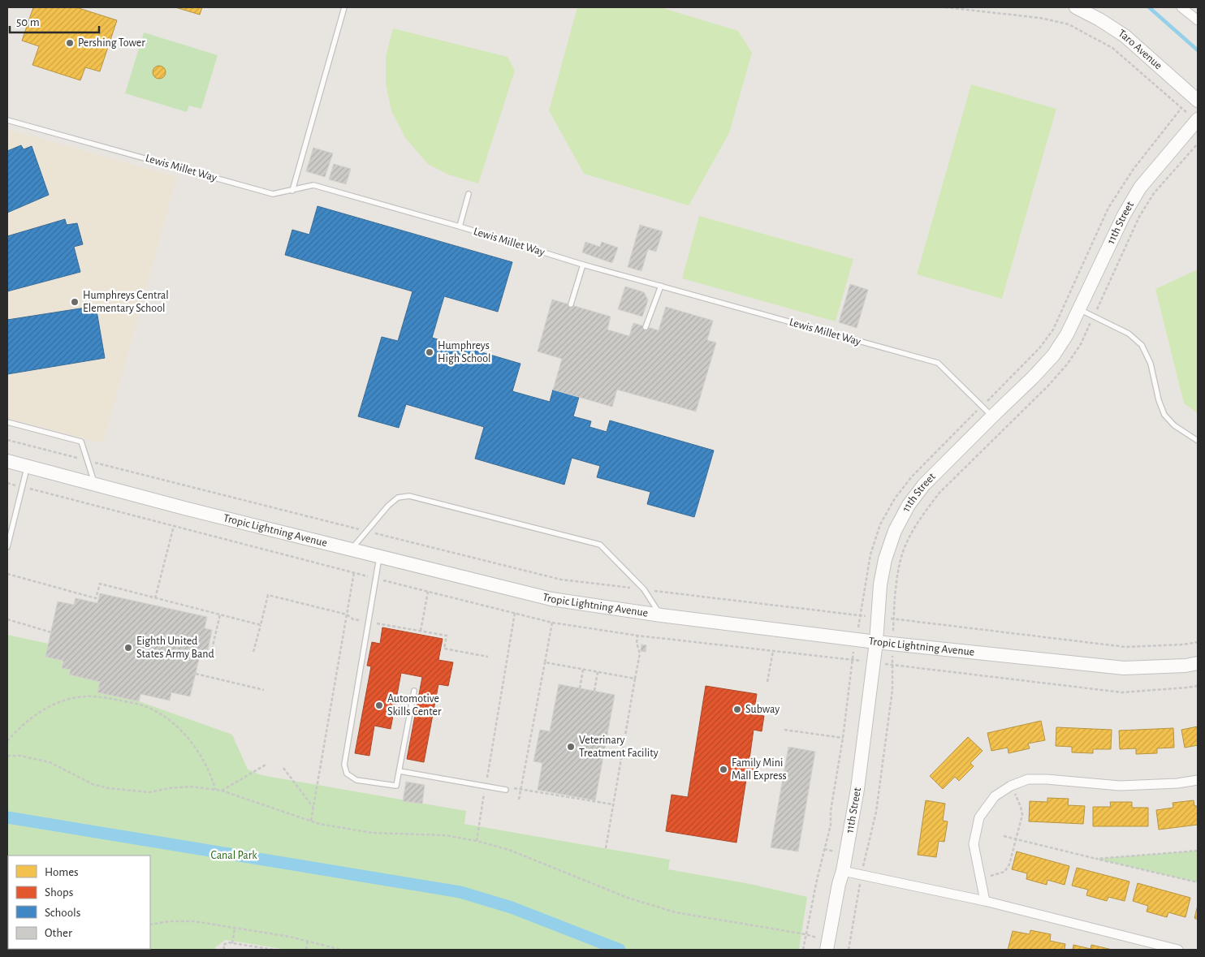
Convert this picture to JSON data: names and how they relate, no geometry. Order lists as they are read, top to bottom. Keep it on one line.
{"streets":{"main road":["Taro Avenue","11th Street","Tropic Lightning Avenue"],"lane":["Lewis Millet Way"]},"crossings":[["Lewis Millet Way","11th Street"],["11th Street","Tropic Lightning Avenue"]],"parks":["Canal Park"],"places":["Pershing Tower","Humphreys Central Elementary School","Humphreys High School","Eighth United States Army Band","Automotive Skills Center","Subway","Veterinary Treatment Facility","Family Mini Mall Express"],"legend":["Homes","Shops","Schools","Other"],"scale_bar":"50 m"}
